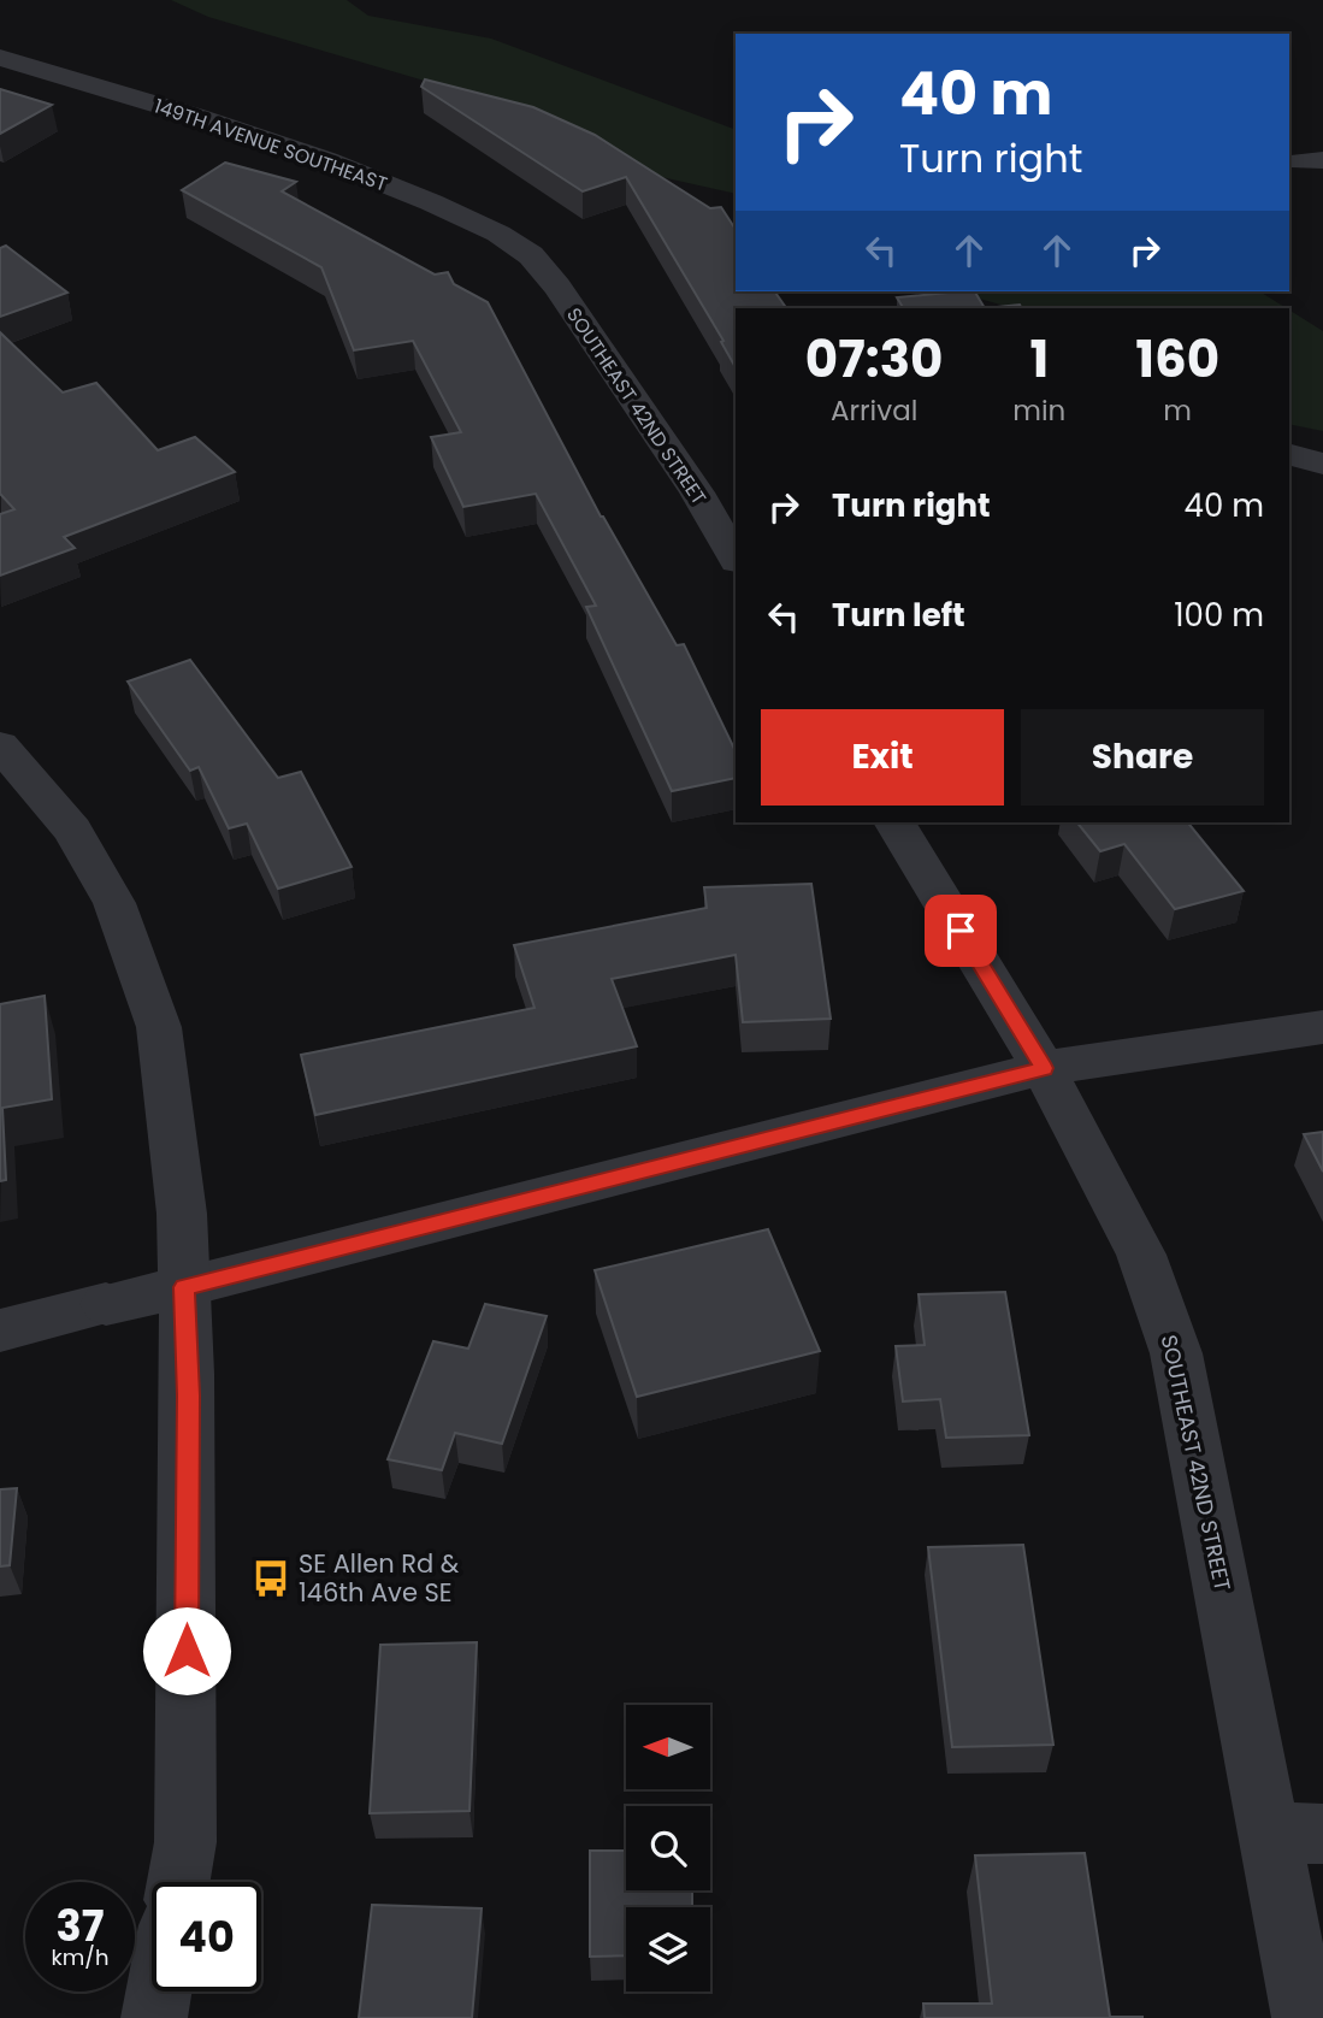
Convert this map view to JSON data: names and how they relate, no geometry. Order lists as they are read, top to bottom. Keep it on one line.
{"streets":{"street":["149TH AVENUE SOUTHEAST","SOUTHEAST 42ND STREET"]},"crossings":[["149TH AVENUE SOUTHEAST","SOUTHEAST 42ND STREET"]],"places":{"bus stop":["SE Allen Rd & 146th Ave SE"]},"north":"left","page":{"turn":["40 m","Turn right"],"eta":["07:30","Arrival","1","min","160","m"],"list":[{"name":"Turn right","value":"40 m"},{"name":"Turn left","value":"100 m"}],"buttons":["Exit","Share"],"speed":"37 km/h","limit":"40"}}
